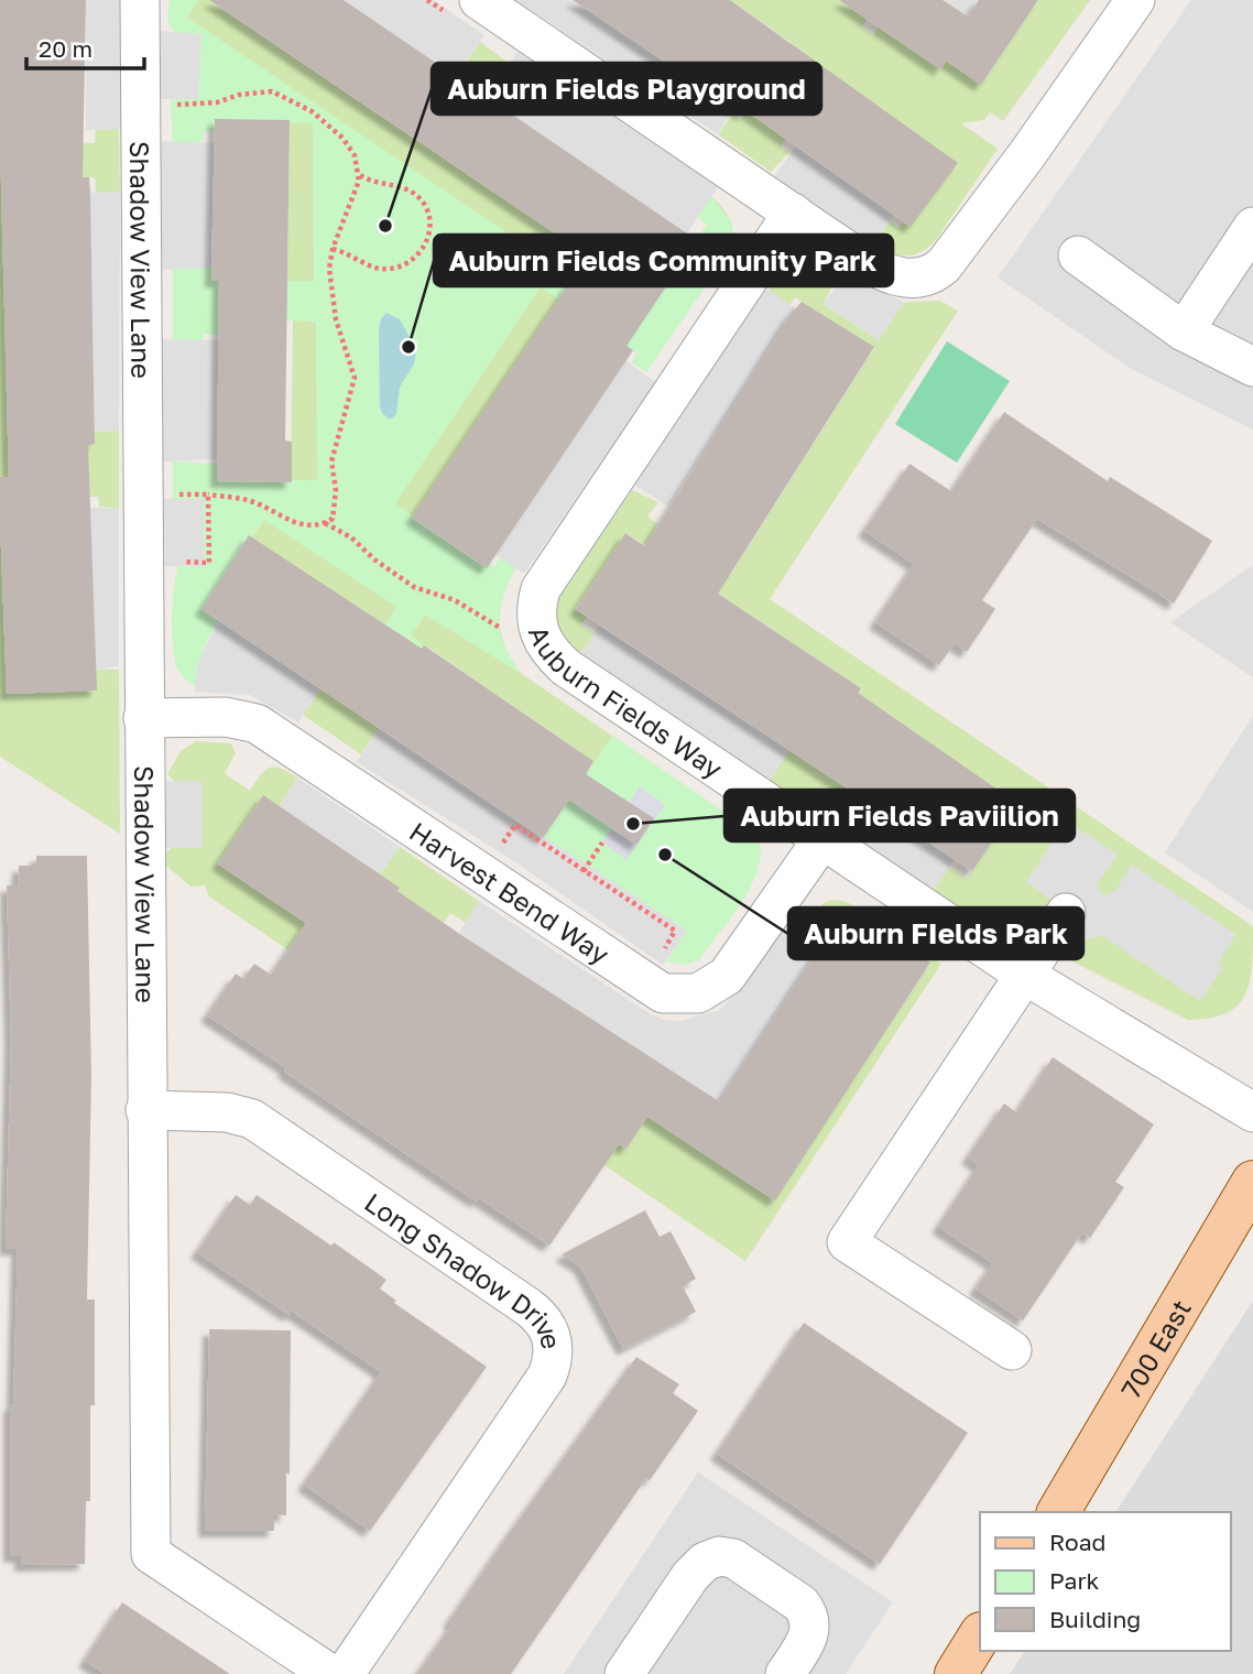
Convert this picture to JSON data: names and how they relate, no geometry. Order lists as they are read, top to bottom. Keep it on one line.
{"streets":{"main road":["700 East"],"street":["Shadow View Lane","Auburn Fields Way","Harvest Bend Way","Long Shadow Drive"]},"crossings":[["Shadow View Lane","Harvest Bend Way"],["Shadow View Lane","Long Shadow Drive"],["Auburn Fields Way","Harvest Bend Way"]],"places":["Auburn Fields Playground","Auburn Fields Community Park","Auburn Fields Paviilion","Auburn FIelds Park"],"legend":["Road","Park","Building"],"scale_bar":"20 m"}
